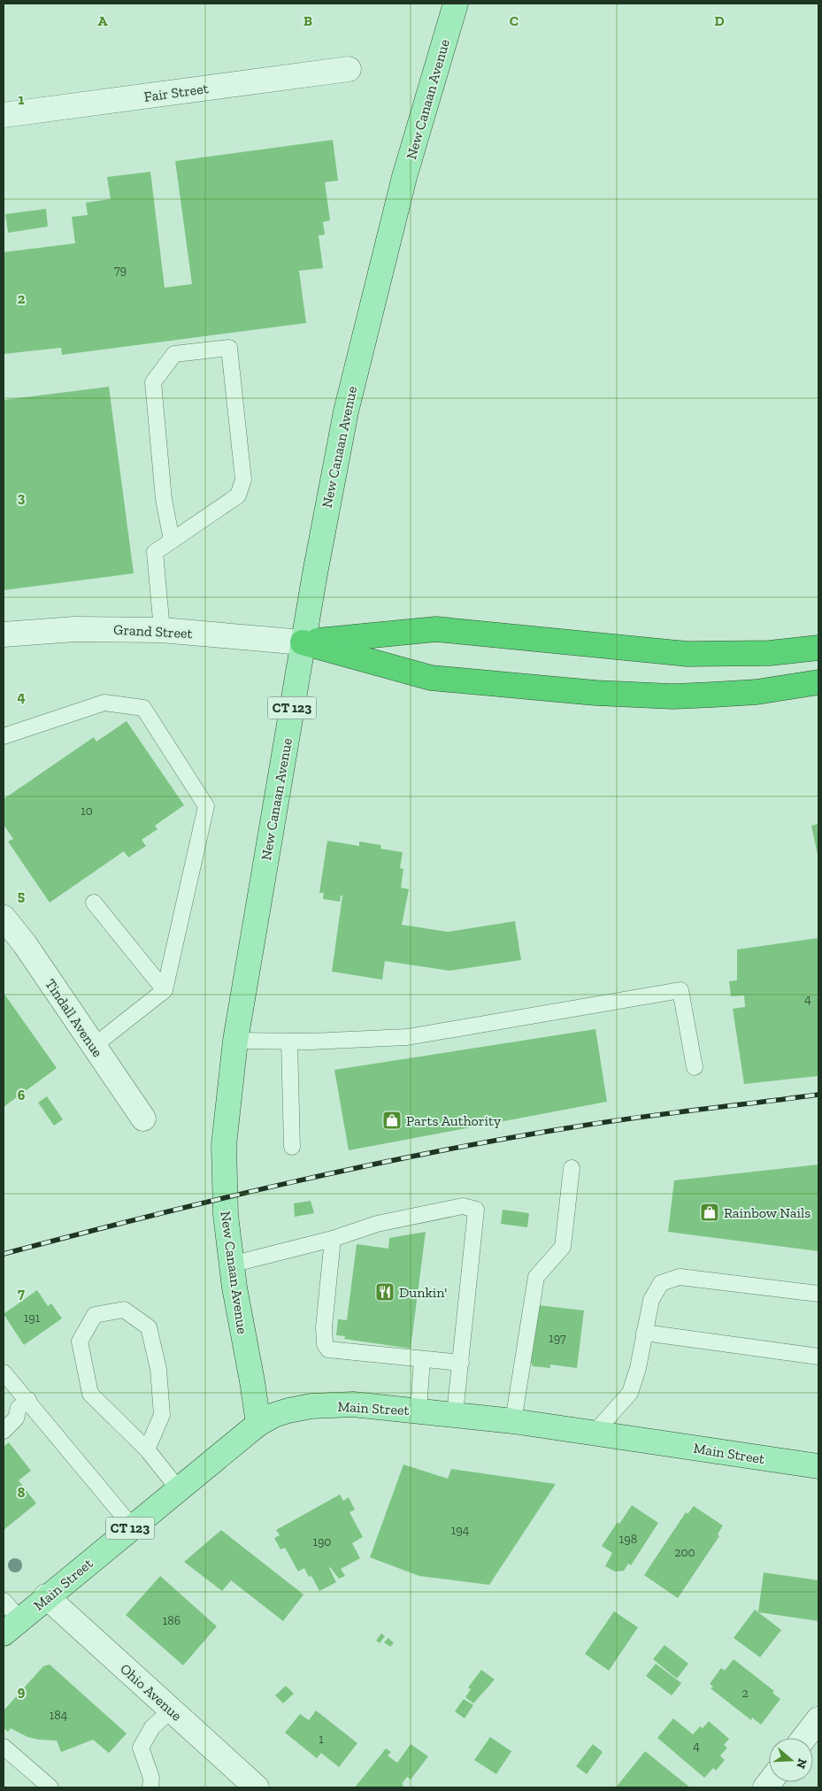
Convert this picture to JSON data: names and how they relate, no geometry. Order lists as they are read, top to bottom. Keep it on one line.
{"streets":{"main road":["New Canaan Avenue","CT 123","Main Street"],"street":["Fair Street","Grand Street","Tindall Avenue","Ohio Avenue"]},"crossings":[["New Canaan Avenue","Grand Street"],["New Canaan Avenue","Main Street"],["Main Street","Ohio Avenue"]],"places":{"shop":["Parts Authority","Rainbow Nails"],"restaurant":["Dunkin'"]},"house_numbers":["79","10","4","191","197","194","198","190","200","186","2","184","1","4"],"north":"right","grid":{"columns":["A","B","C","D"],"rows":["1","2","3","4","5","6","7","8","9"]}}
